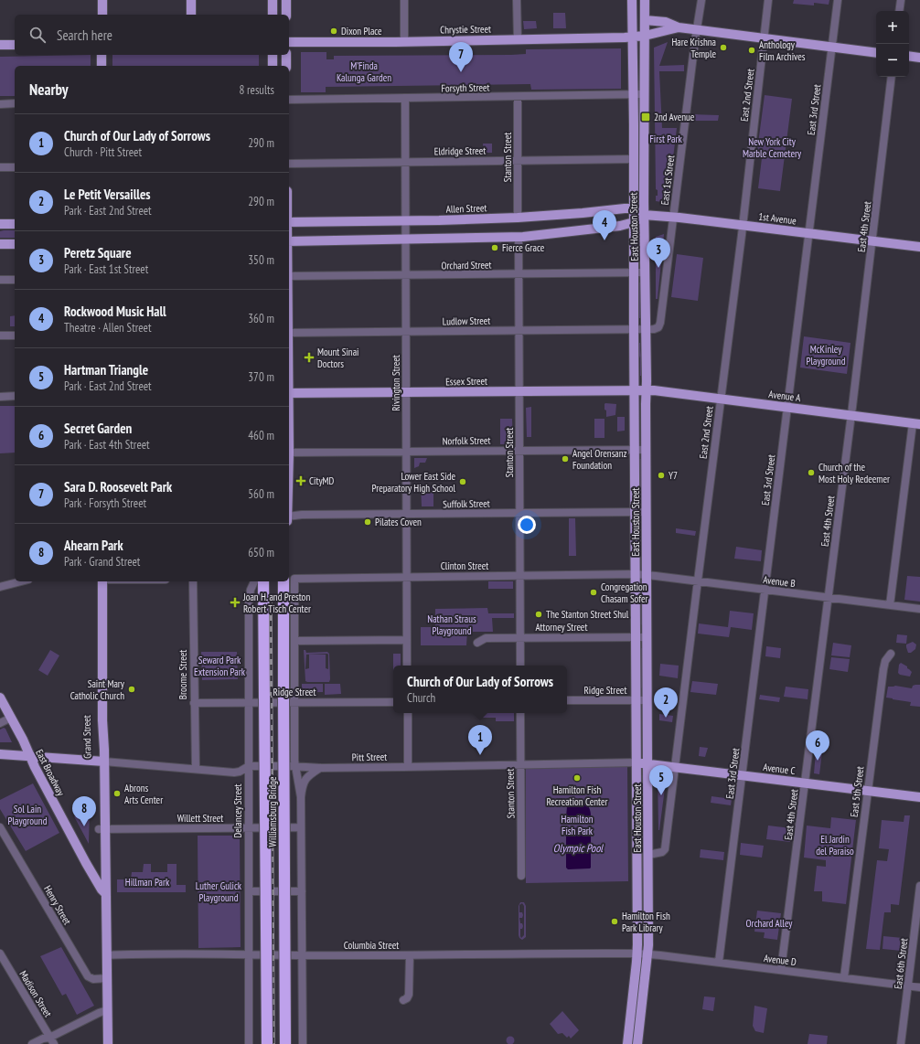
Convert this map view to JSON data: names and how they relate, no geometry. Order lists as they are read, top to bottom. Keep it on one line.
{"streets":{"highway":["Williamsburg Bridge"],"main road":["Chrystie Street","Allen Street","1st Avenue","East Houston Street","Essex Street","Avenue A","Grand Street","Avenue C","East Broadway"],"street":["Forsyth Street","East 2nd Street","East 3rd Street","Eldridge Street","Stanton Street","East 1st Street","East 4th Street","Orchard Street","Ludlow Street","Rivington Street","Norfolk Street","Suffolk Street","Clinton Street","Avenue B","Attorney Street","Broome Street","Ridge Street","Pitt Street","East 5th Street","Delancey Street","Willett Street","Henry Street","Columbia Street","Avenue D","East 6th Street","Madison Street"]},"crossings":[["Chrystie Street","East Houston Street"],["Forsyth Street","Stanton Street"],["Forsyth Street","East Houston Street"],["Forsyth Street","Rivington Street"],["East 2nd Street","1st Avenue"],["East 2nd Street","East Houston Street"],["East 2nd Street","Avenue A"],["East 2nd Street","Avenue B"],["East 2nd Street","Avenue C"],["East 3rd Street","1st Avenue"],["East 3rd Street","Avenue A"],["East 3rd Street","Avenue B"],["East 3rd Street","Avenue C"],["East 3rd Street","Avenue D"],["Eldridge Street","Stanton Street"],["Eldridge Street","East Houston Street"],["Eldridge Street","Rivington Street"],["Stanton Street","Allen Street"],["Stanton Street","Orchard Street"],["Stanton Street","Ludlow Street"],["Stanton Street","Essex Street"],["Stanton Street","Norfolk Street"],["Stanton Street","Suffolk Street"],["Stanton Street","Clinton Street"],["Stanton Street","Attorney Street"],["Stanton Street","Pitt Street"],["East 1st Street","1st Avenue"],["East 1st Street","East Houston Street"],["East 1st Street","Ludlow Street"],["Allen Street","East Houston Street"],["Allen Street","Rivington Street"],["1st Avenue","East Houston Street"],["1st Avenue","East 4th Street"],["East Houston Street","Orchard Street"],["East Houston Street","Ludlow Street"],["East Houston Street","Essex Street"],["East Houston Street","Avenue A"],["East Houston Street","Norfolk Street"],["East Houston Street","Suffolk Street"],["East Houston Street","Clinton Street"],["East Houston Street","Avenue B"],["East Houston Street","Attorney Street"],["East Houston Street","Ridge Street"],["East Houston Street","Pitt Street"],["East Houston Street","Avenue C"],["East Houston Street","Columbia Street"],["East Houston Street","Avenue D"],["East 4th Street","Avenue A"],["East 4th Street","Avenue B"],["East 4th Street","Avenue C"],["East 4th Street","Avenue D"],["Orchard Street","Rivington Street"],["Ludlow Street","Rivington Street"],["Essex Street","Rivington Street"],["Essex Street","Avenue A"],["Rivington Street","Norfolk Street"],["Rivington Street","Suffolk Street"],["Rivington Street","Clinton Street"],["Clinton Street","Avenue B"],["Clinton Street","Williamsburg Bridge"],["Broome Street","Ridge Street"],["Broome Street","Pitt Street"],["Ridge Street","Delancey Street"],["Grand Street","Pitt Street"],["Grand Street","East Broadway"],["Grand Street","Willett Street"],["Grand Street","Henry Street"],["Grand Street","Columbia Street"],["Pitt Street","Avenue C"],["Pitt Street","Delancey Street"],["Avenue C","East 5th Street"],["East 5th Street","Avenue D"],["Delancey Street","Willett Street"],["Delancey Street","Columbia Street"],["Columbia Street","Avenue D"],["Avenue D","East 6th Street"]],"water":["Olympic Pool"],"parks":["M’Finda Kalunga Garden","First Park","New York City Marble Cemetery","McKinley Playground","Nathan Straus Playground","Seward Park Extension Park","Sol Lain Playground","Hamilton Fish Park","El Jardin del Paraiso","Hillman Park","Luther Gulick Playground","Orchard Alley"],"places":{"other":["Dixon Place","Hare Krishna Temple","Anthology Film Archives","Fierce Grace","Angel Orensanz Foundation","Church of the Most Holy Redeemer","Y7","Lower East Side Preparatory High School","Pilates Coven","Congregation Chasam Sofer","The Stanton Street Shul","Saint Mary Catholic Church","Hamilton Fish Recreation Center","Abrons Arts Center","Hamilton Fish Park Library"],"transit":["2nd Avenue"],"health":["Mount Sinai Doctors","CityMD","Joan H. and Preston Robert Tisch Center"]},"page":{"map_buttons":["+","−"],"search":"Search here","pins":["7","4","3","2","1","6","5","8"],"heading":["Nearby","8 results"],"list":[{"mark":"1","name":"Church of Our Lady of Sorrows","note":"Church · Pitt Street","value":"290 m"},{"mark":"2","name":"Le Petit Versailles","note":"Park · East 2nd Street","value":"290 m"},{"mark":"3","name":"Peretz Square","note":"Park · East 1st Street","value":"350 m"},{"mark":"4","name":"Rockwood Music Hall","note":"Theatre · Allen Street","value":"360 m"},{"mark":"5","name":"Hartman Triangle","note":"Park · East 2nd Street","value":"370 m"},{"mark":"6","name":"Secret Garden","note":"Park · East 4th Street","value":"460 m"},{"mark":"7","name":"Sara D. Roosevelt Park","note":"Park · Forsyth Street","value":"560 m"},{"mark":"8","name":"Ahearn Park","note":"Park · Grand Street","value":"650 m"}],"popup":["Church of Our Lady of Sorrows","Church"]}}
